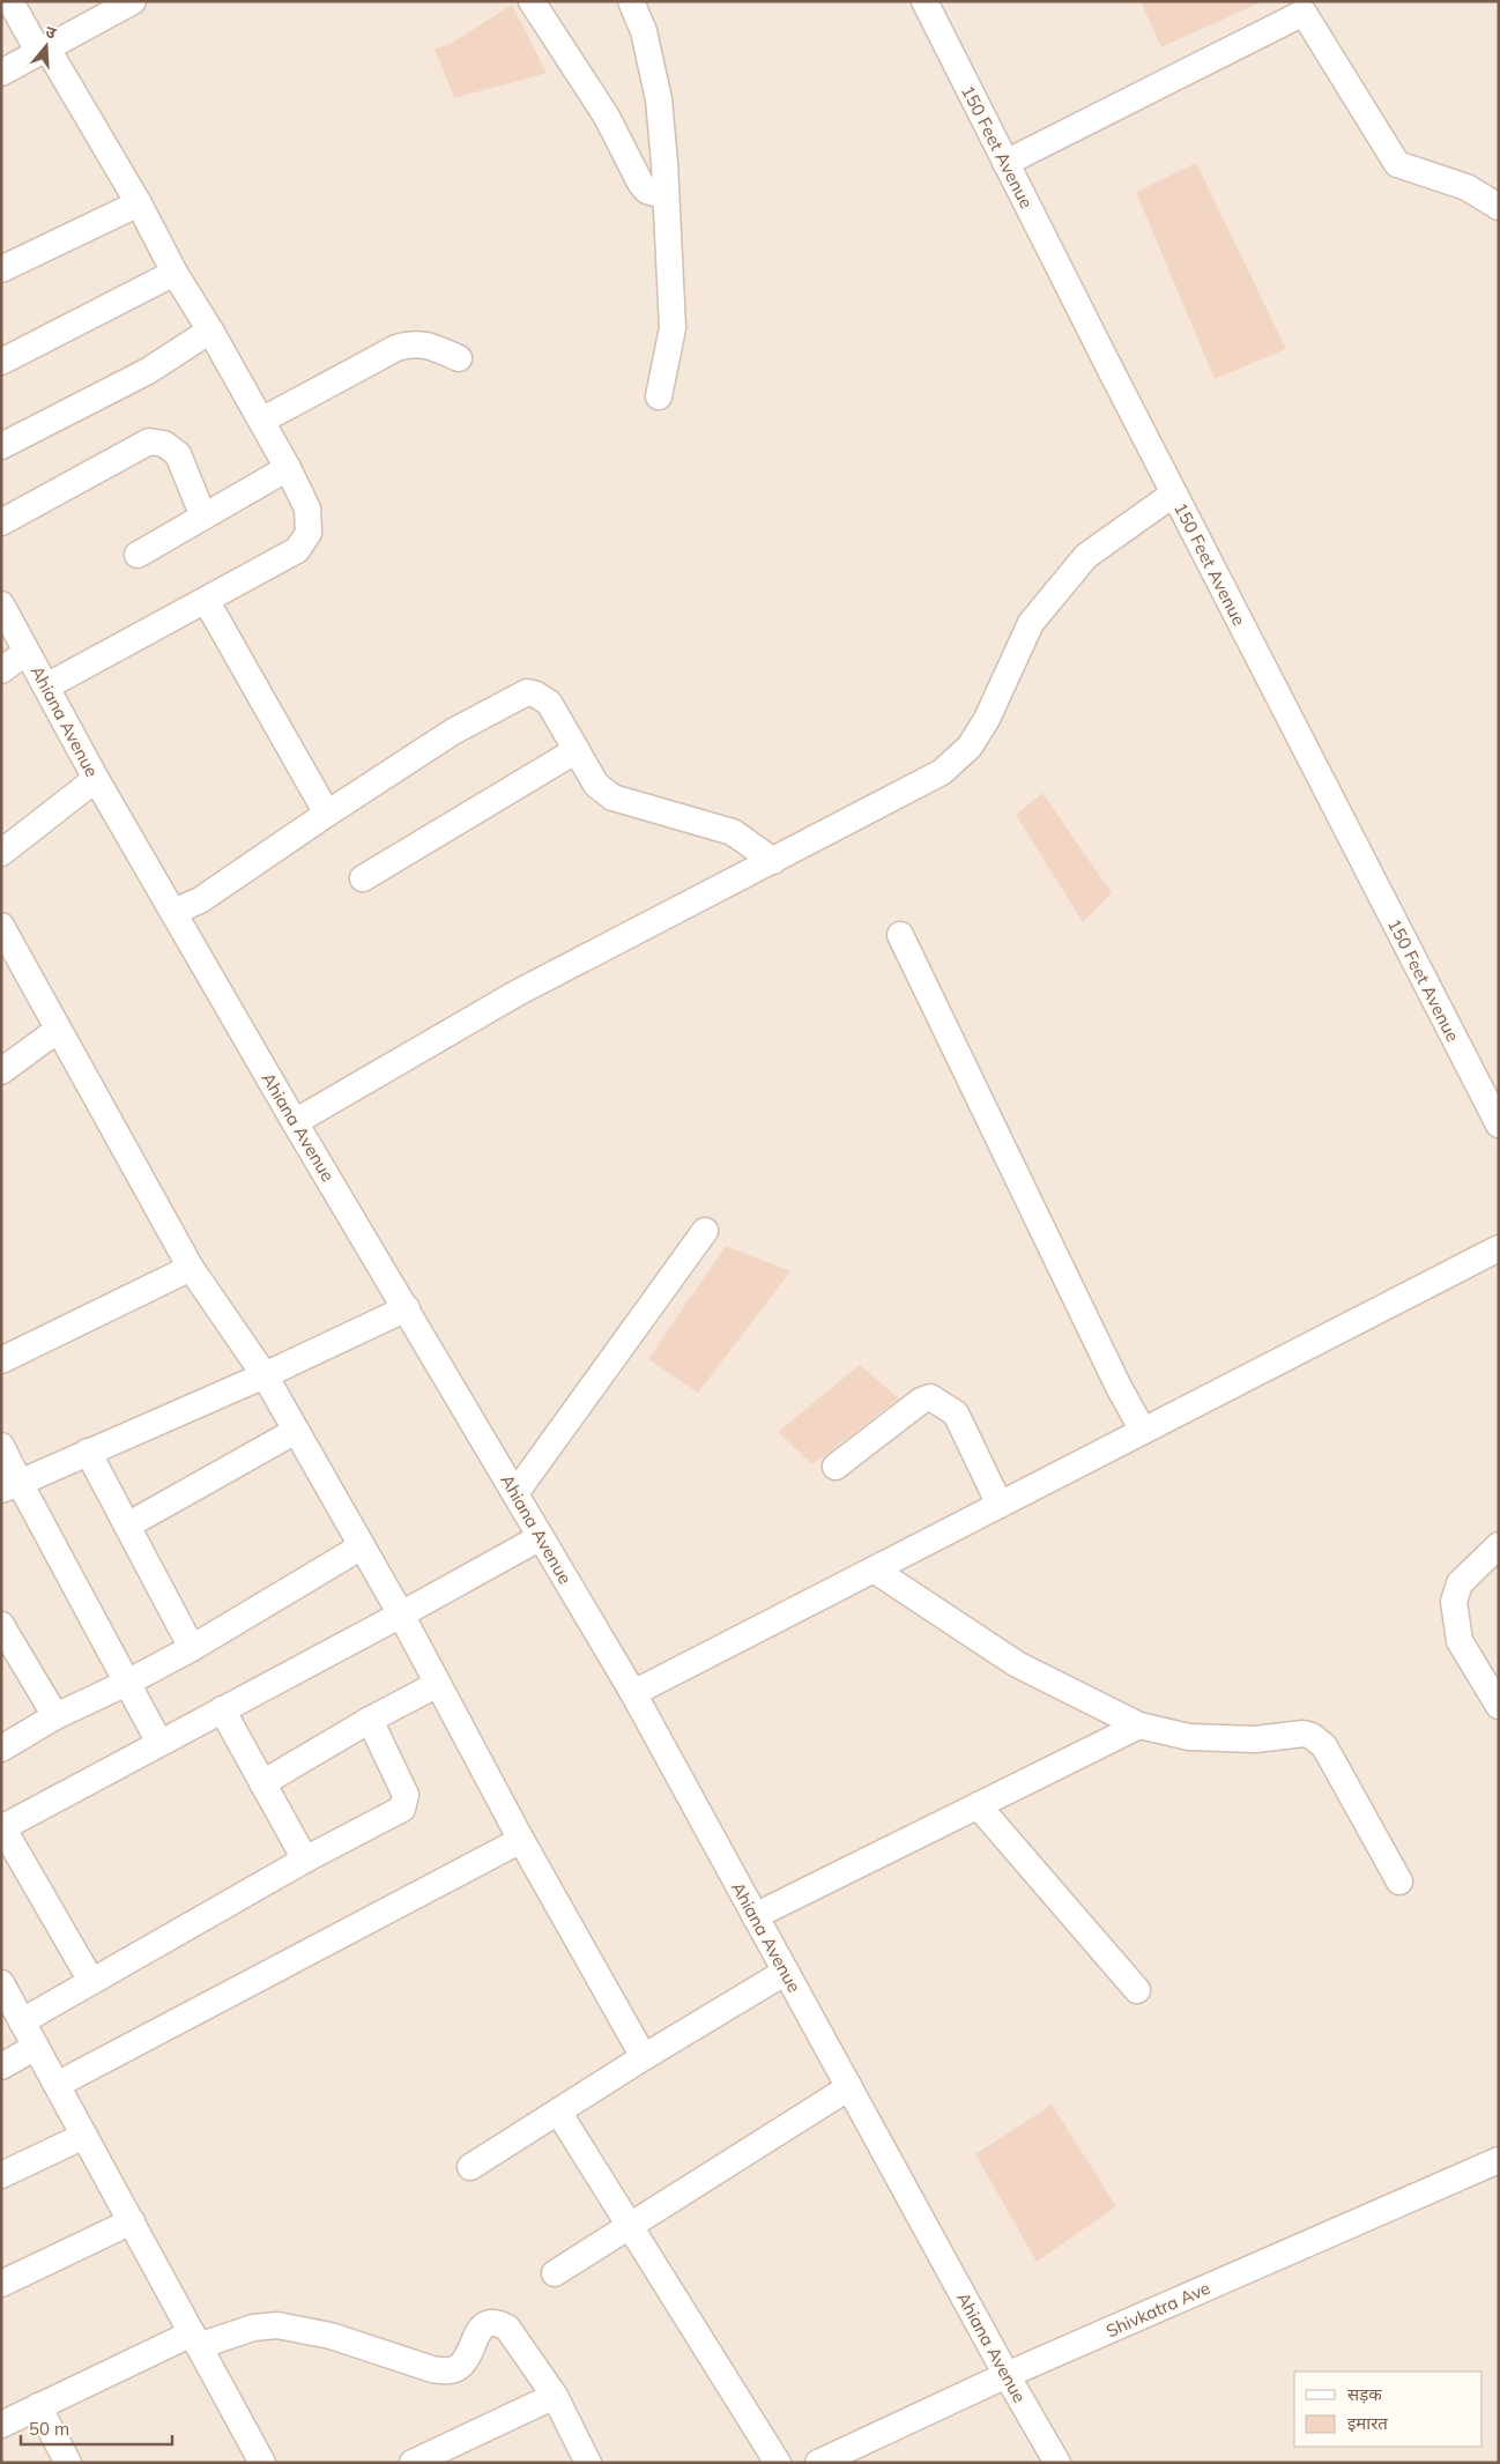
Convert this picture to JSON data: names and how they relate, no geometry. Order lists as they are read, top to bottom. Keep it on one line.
{"streets":{"street":["150 Feet Avenue","Ahiana Avenue","Shivkatra Ave"]},"crossings":[["Ahiana Avenue","Shivkatra Ave"]],"legend":["सड़क","इमारत"],"scale_bar":"50 m","north":"top"}
